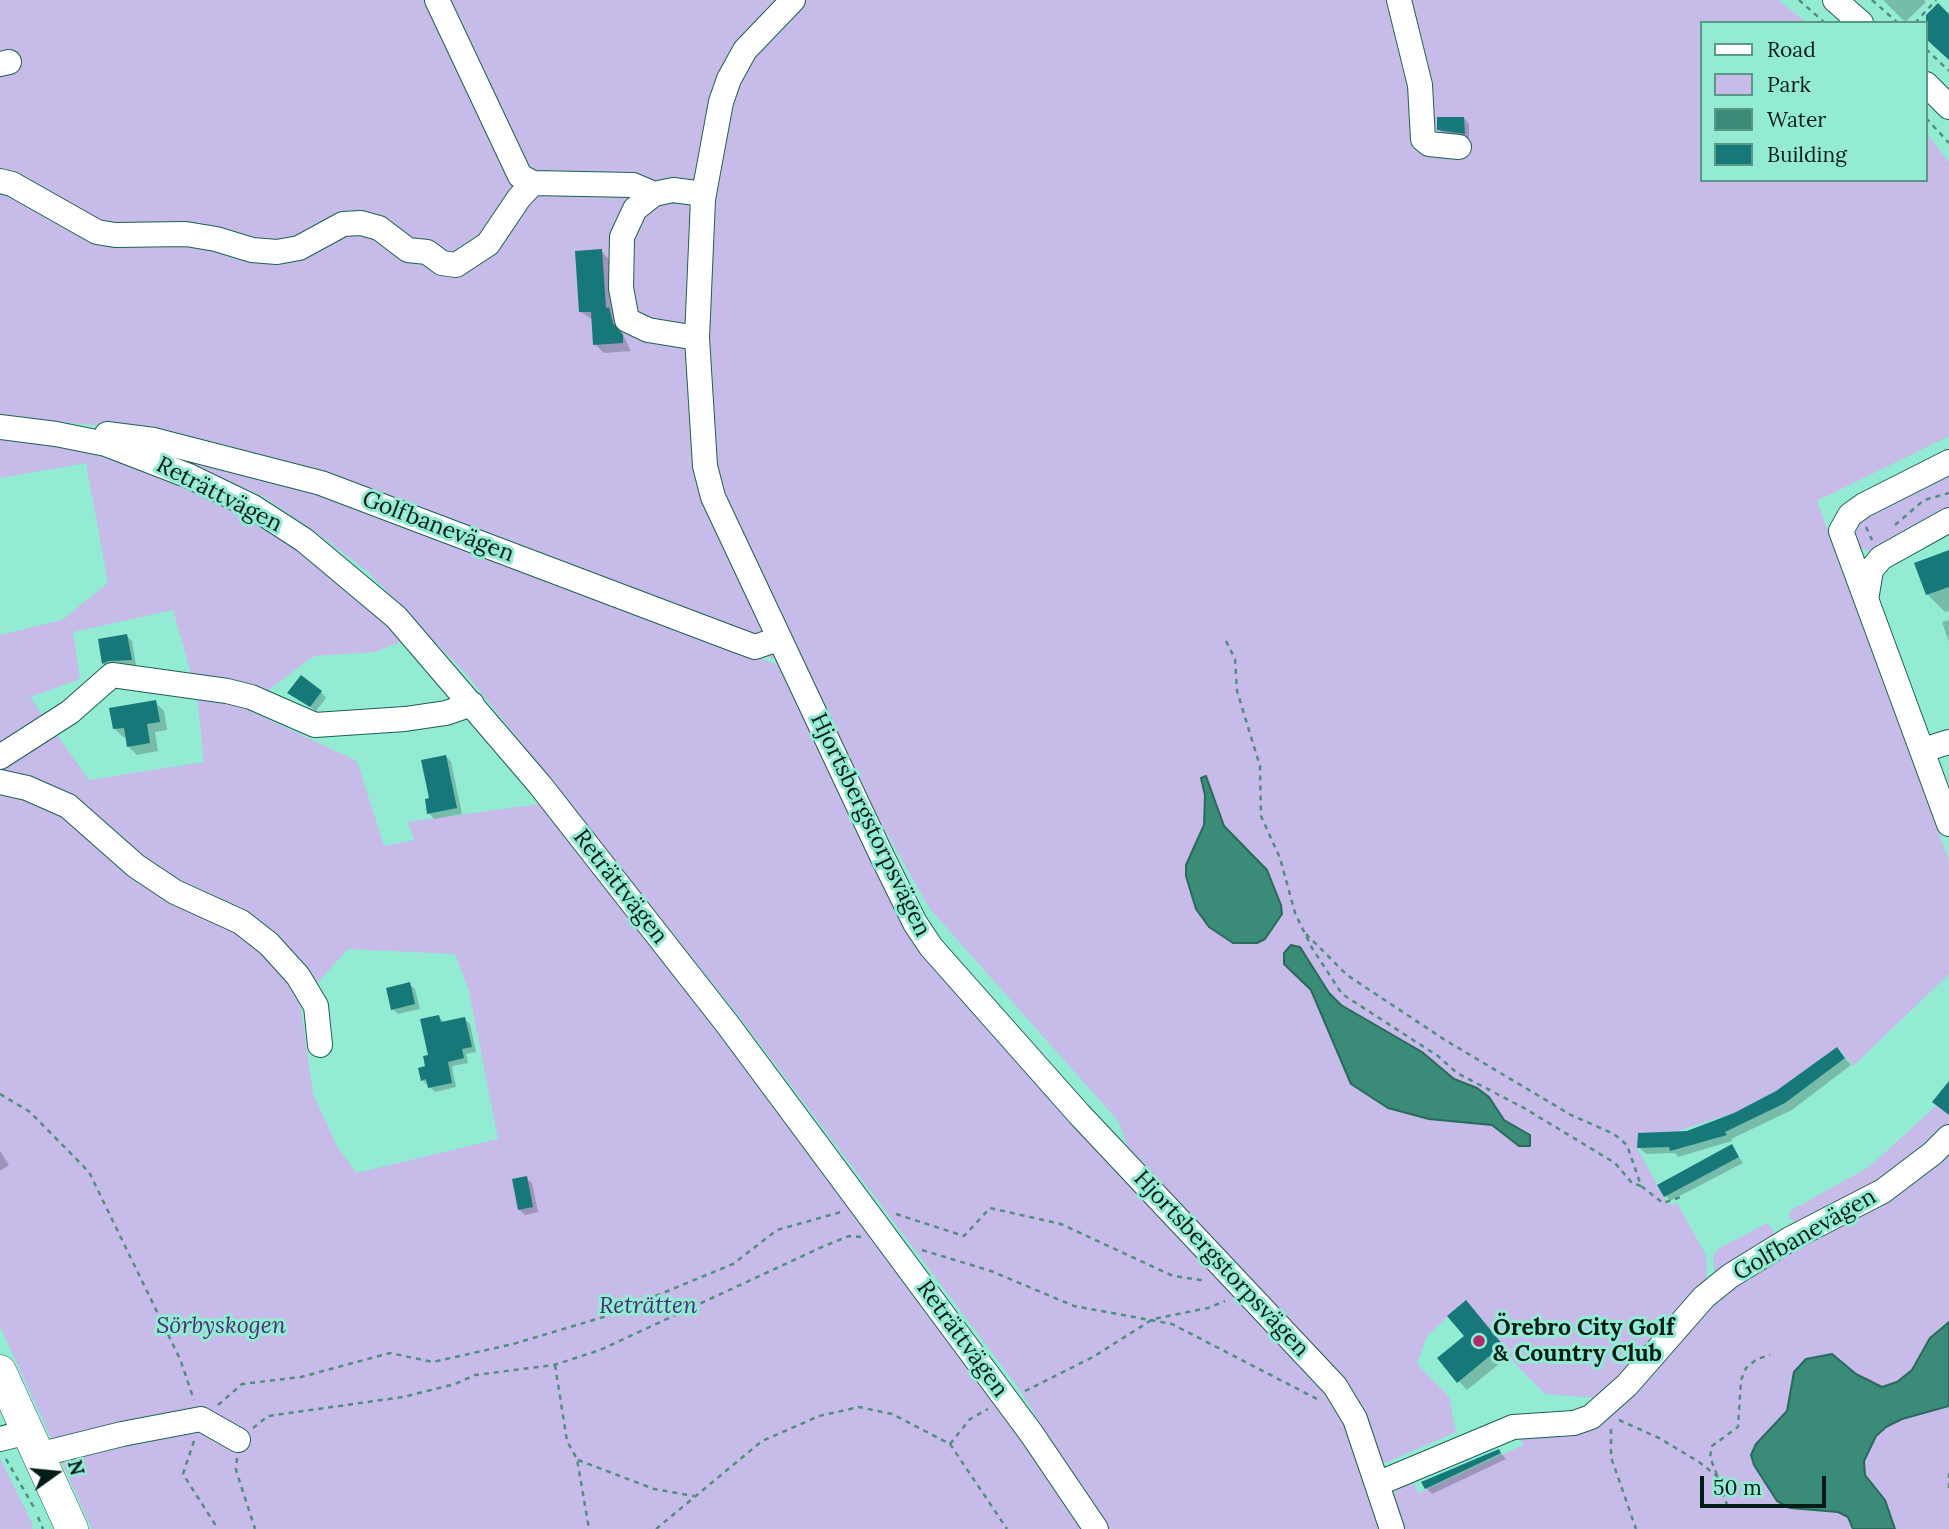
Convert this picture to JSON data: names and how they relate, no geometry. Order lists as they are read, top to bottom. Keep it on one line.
{"streets":{"street":["Reträttvägen","Golfbanevägen","Hjortsbergstorpsvägen"]},"crossings":[["Reträttvägen","Golfbanevägen"],["Golfbanevägen","Hjortsbergstorpsvägen"]],"parks":["Reträtten","Sörbyskogen"],"places":["Örebro City Golf & Country Club"],"legend":["Road","Park","Water","Building"],"scale_bar":"50 m","north":"right"}
